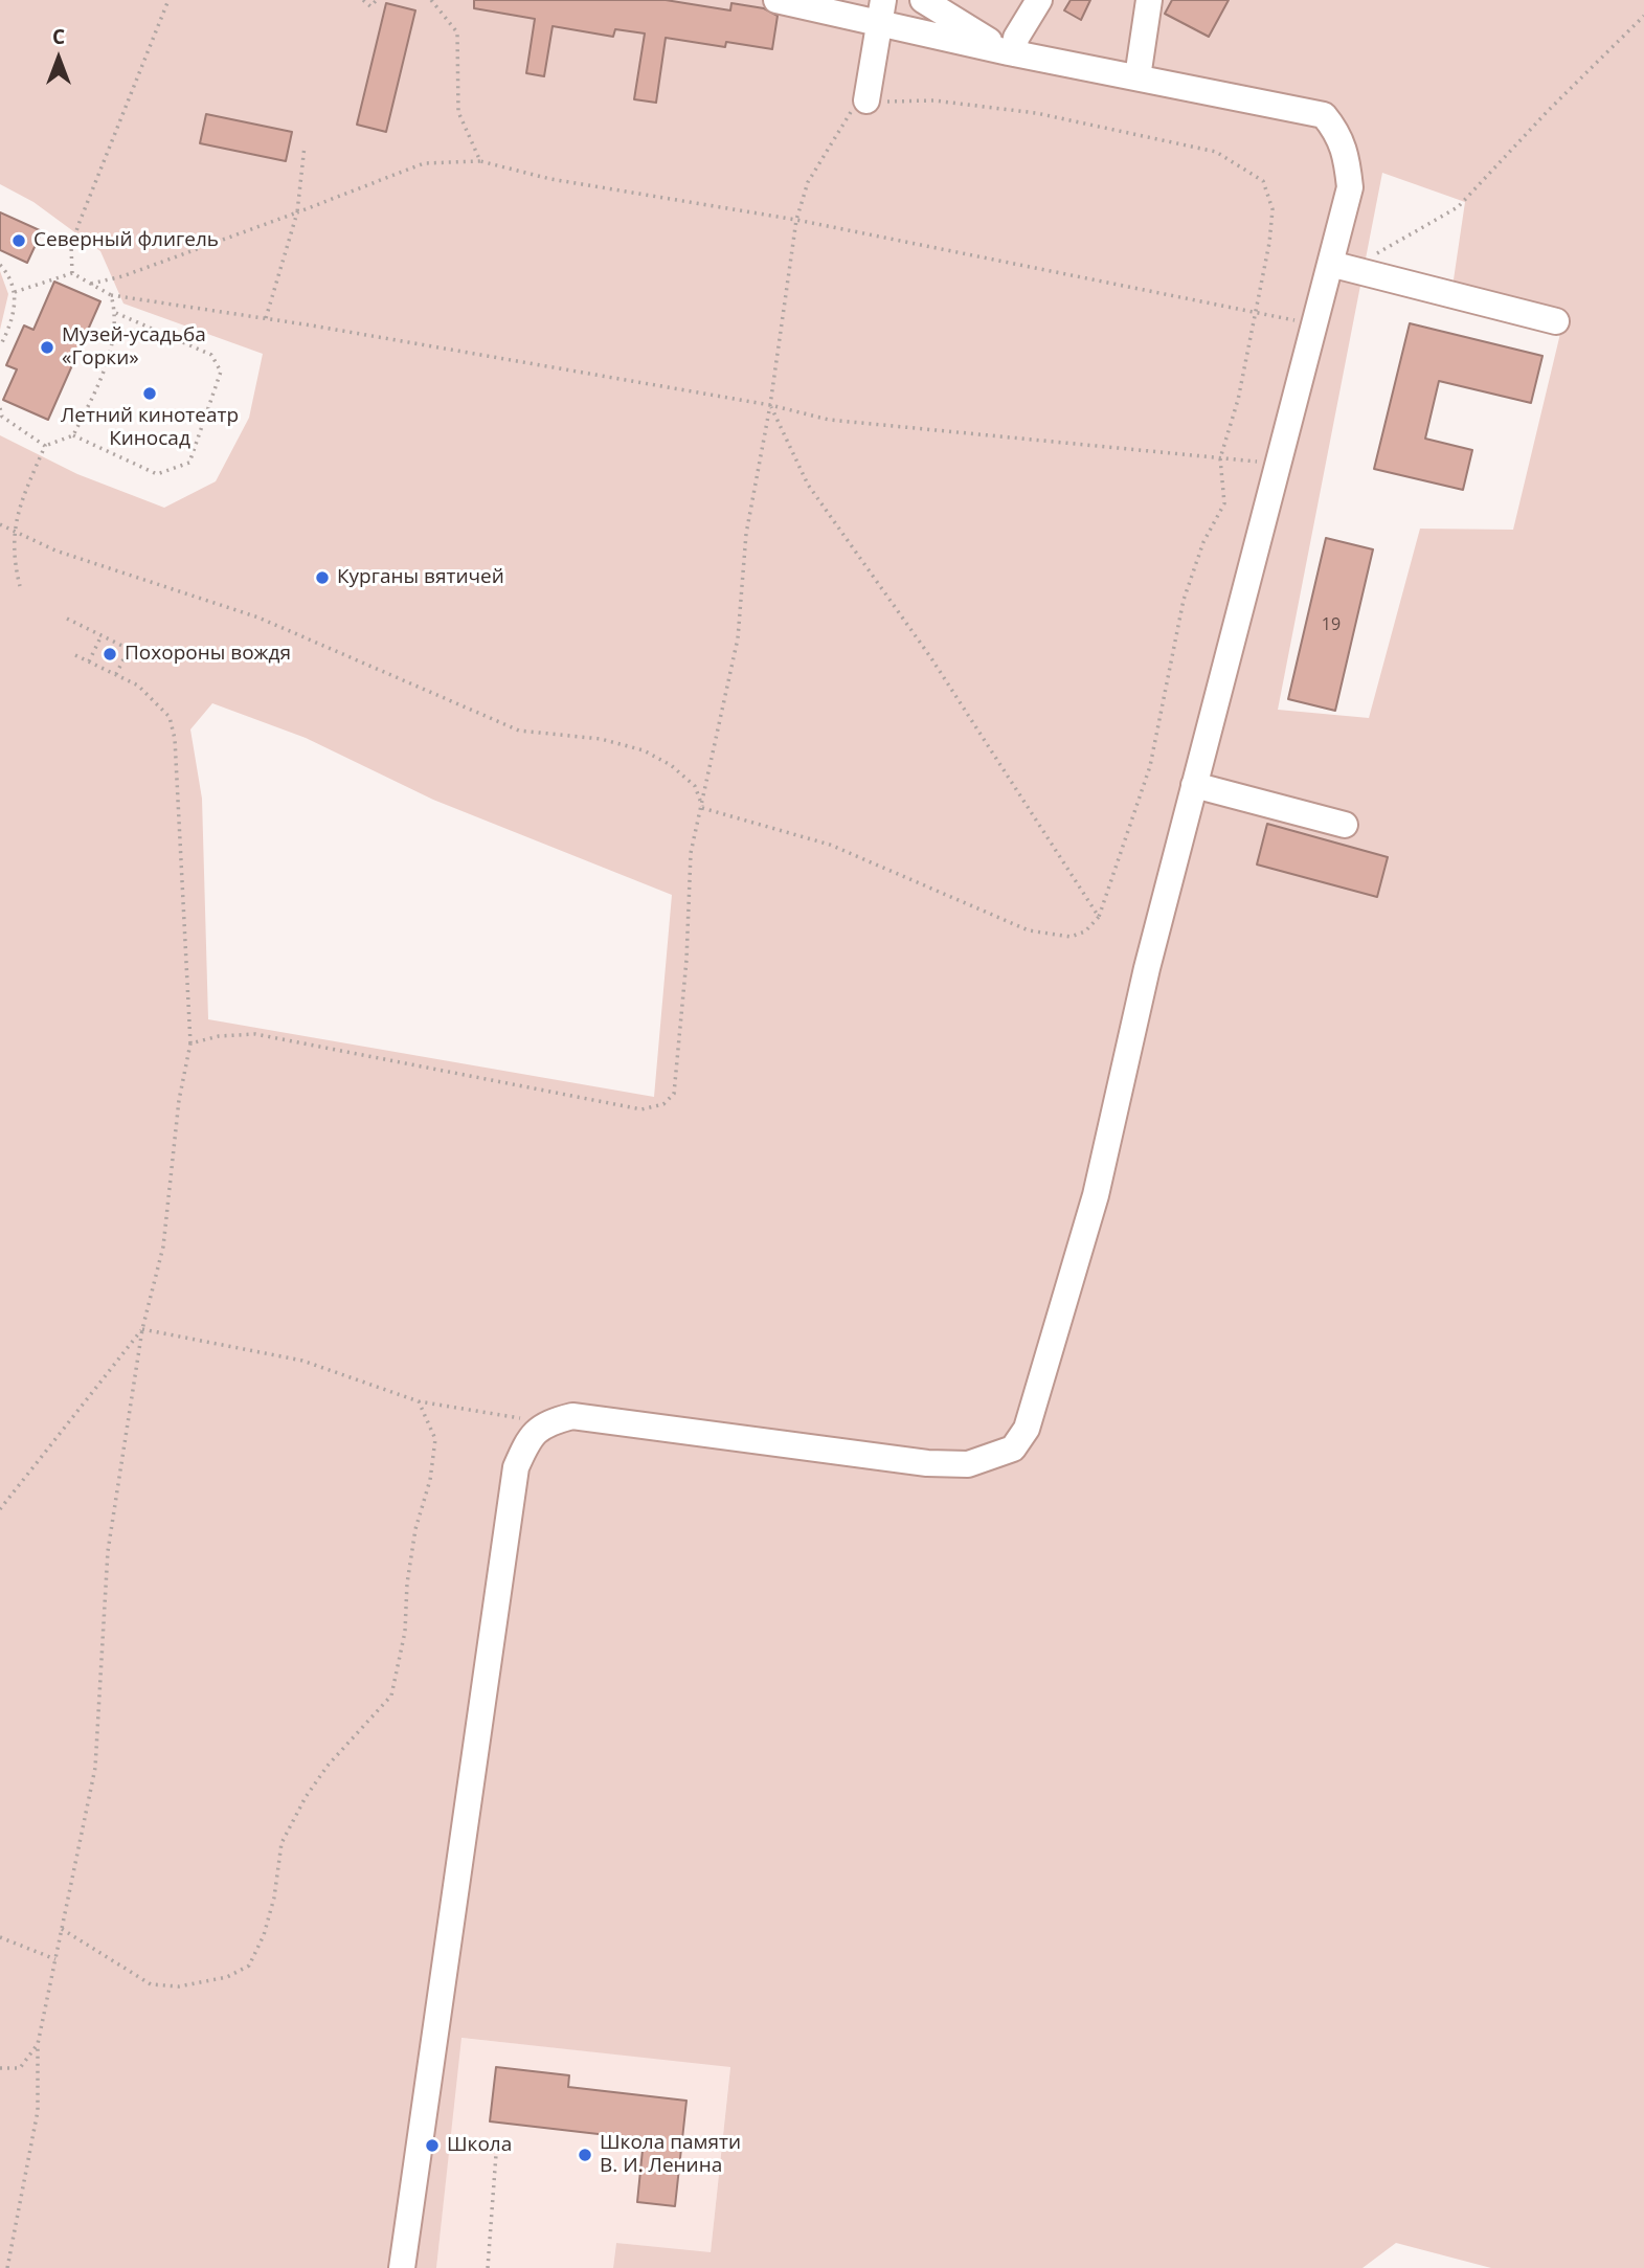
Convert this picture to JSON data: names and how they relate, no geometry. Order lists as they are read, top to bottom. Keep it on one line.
{"places":["Северный флигель","Музей-усадьба «Горки»","Летний кинотеатр Киносад","Курганы вятичей","Похороны вождя","Школа","Школа памяти В. И. Ленина"],"house_numbers":["19"],"north":"top"}
